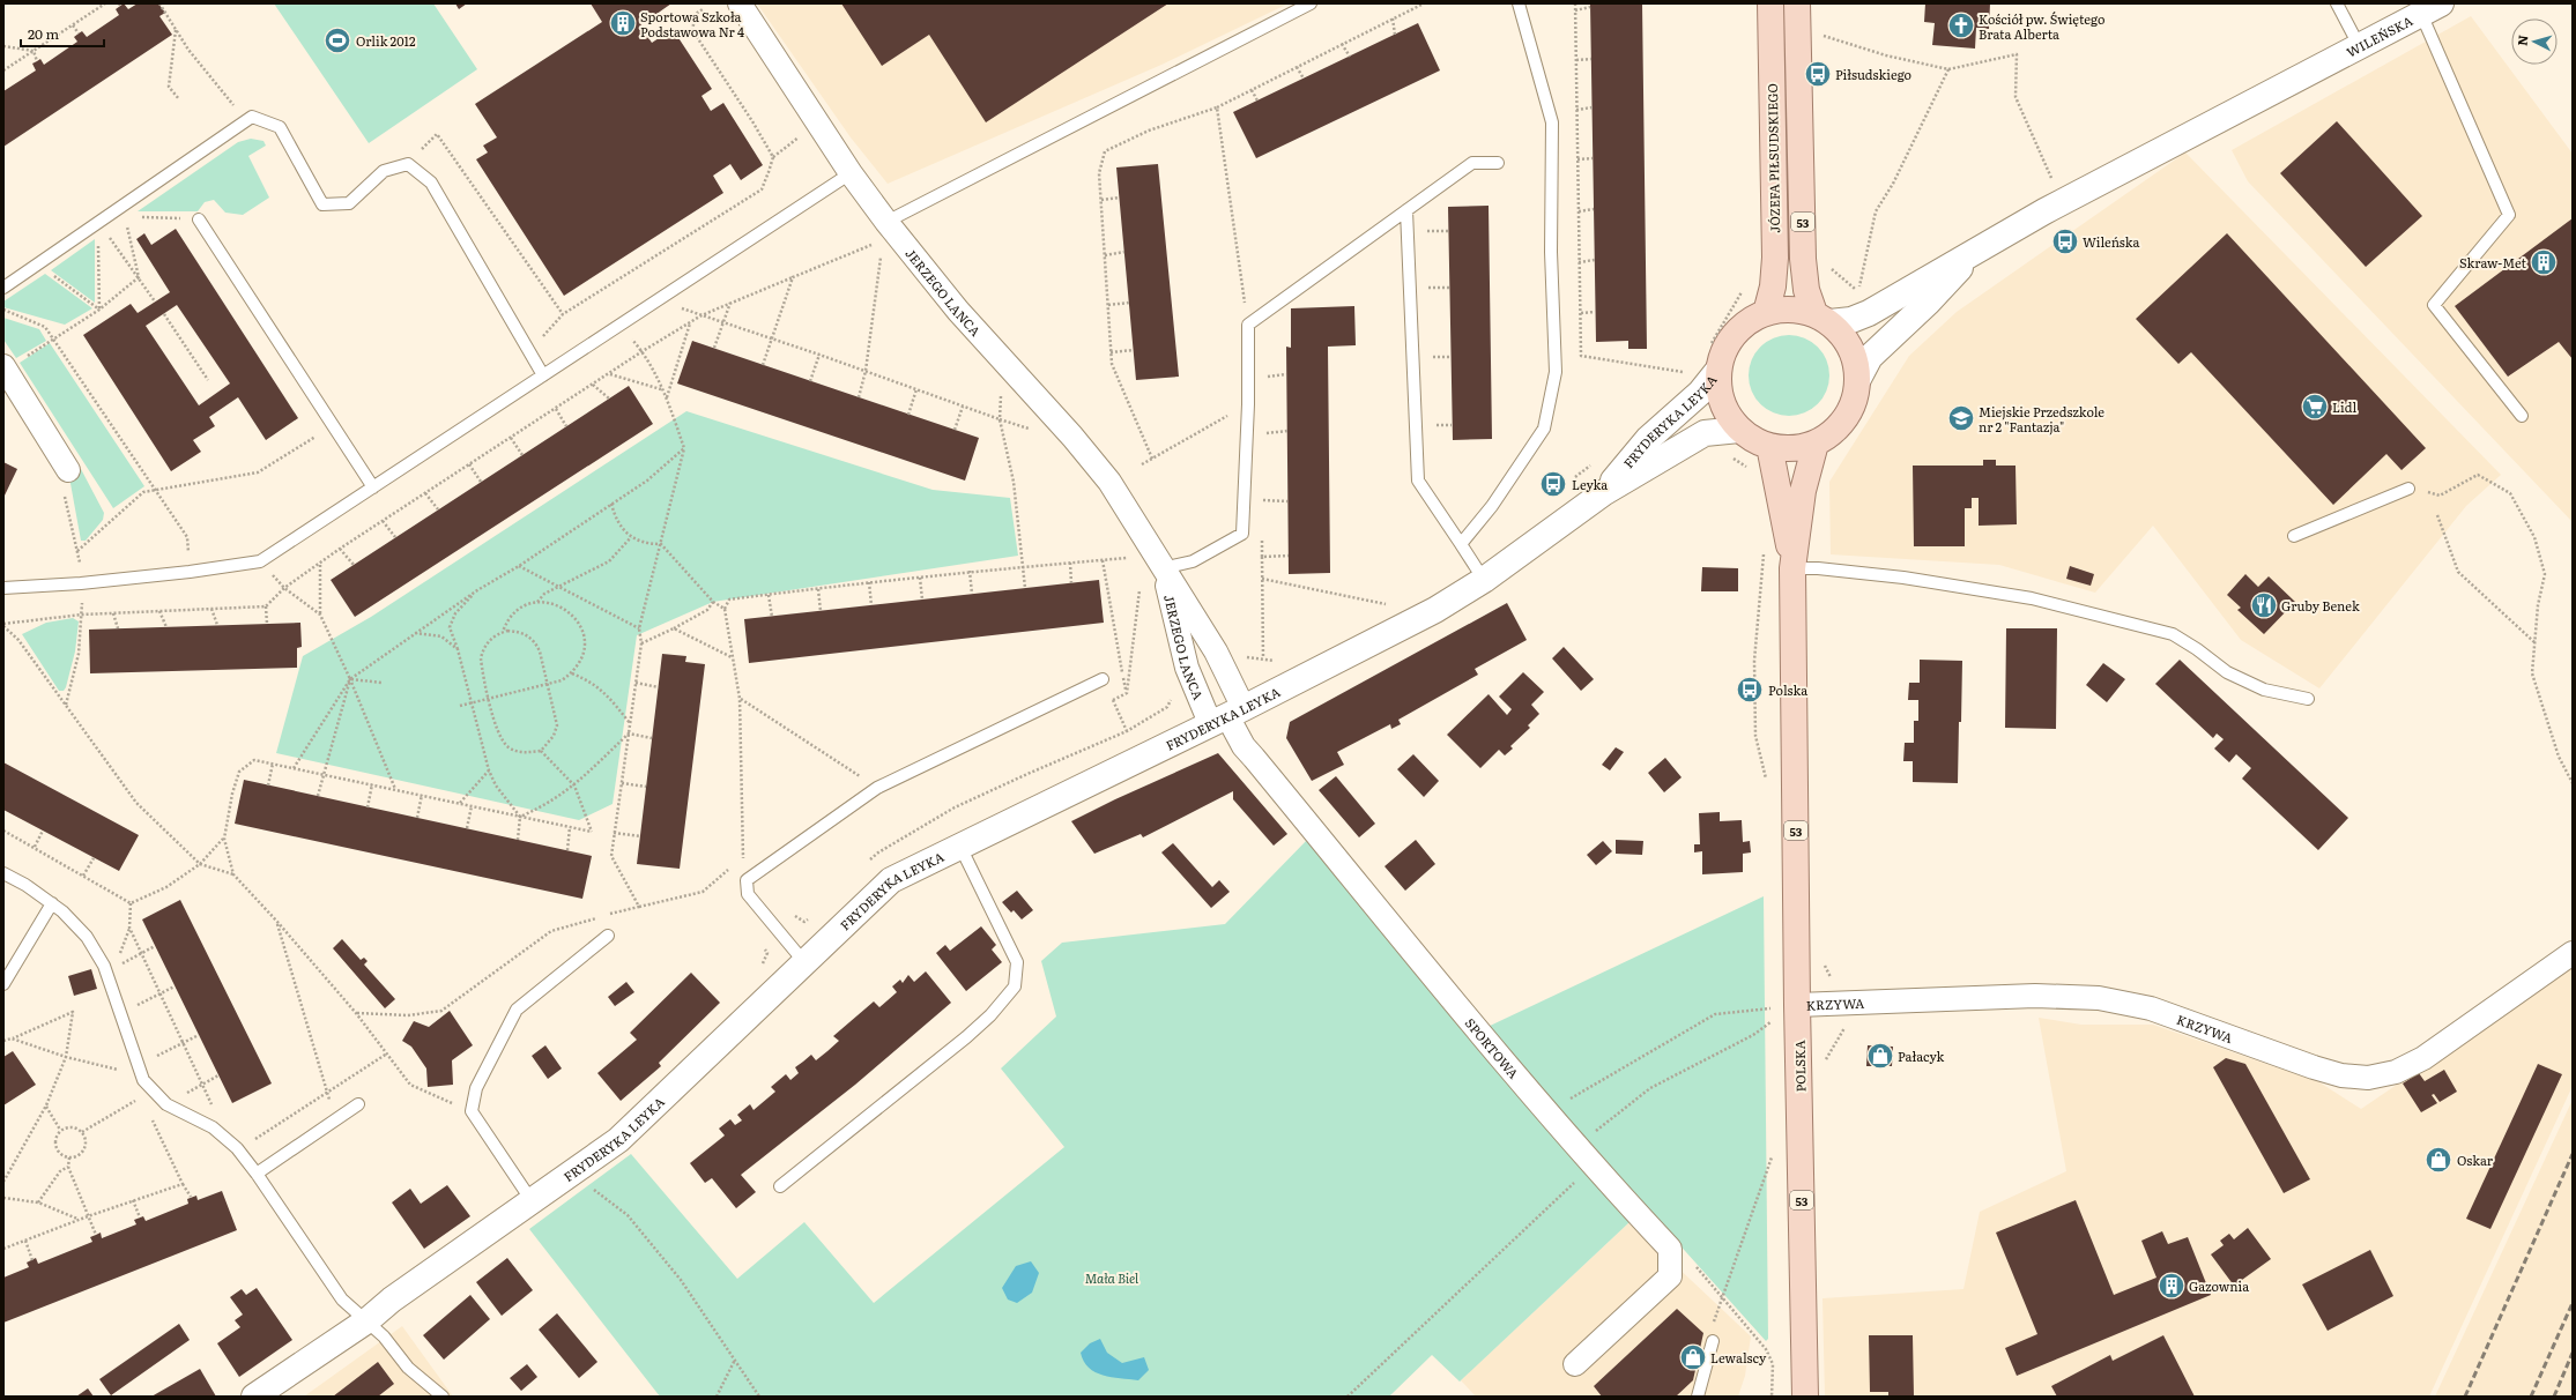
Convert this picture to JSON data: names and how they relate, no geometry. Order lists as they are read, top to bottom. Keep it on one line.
{"streets":{"main road":["JÓZEFA PIŁSUDSKIEGO","53","POLSKA"],"street":["WILEŃSKA","JERZEGO LANCA","FRYDERYKA LEYKA","KRZYWA","SPORTOWA"]},"crossings":[["WILEŃSKA","JÓZEFA PIŁSUDSKIEGO"],["WILEŃSKA","53"],["WILEŃSKA","FRYDERYKA LEYKA"],["WILEŃSKA","POLSKA"],["JÓZEFA PIŁSUDSKIEGO","53"],["JÓZEFA PIŁSUDSKIEGO","FRYDERYKA LEYKA"],["JÓZEFA PIŁSUDSKIEGO","POLSKA"],["53","FRYDERYKA LEYKA"],["53","POLSKA"],["JERZEGO LANCA","FRYDERYKA LEYKA"],["JERZEGO LANCA","SPORTOWA"],["FRYDERYKA LEYKA","SPORTOWA"],["FRYDERYKA LEYKA","POLSKA"],["KRZYWA","POLSKA"]],"parks":["Mała Biel"],"places":{"building":["Sportowa Szkoła Podstawowa Nr 4","Skraw-Met","Gazownia"],"church":["Kościół pw. Świętego Brata Alberta"],"sports":["Orlik 2012"],"bus stop":["Piłsudskiego","Wileńska","Leyka","Polska"],"supermarket":["Lidl"],"school or university":["Miejskie Przedszkole nr 2 \"Fantazja\""],"restaurant":["Gruby Benek"],"shop":["Pałacyk","Oskar","Lewalscy"]},"scale_bar":"20 m","north":"left"}
